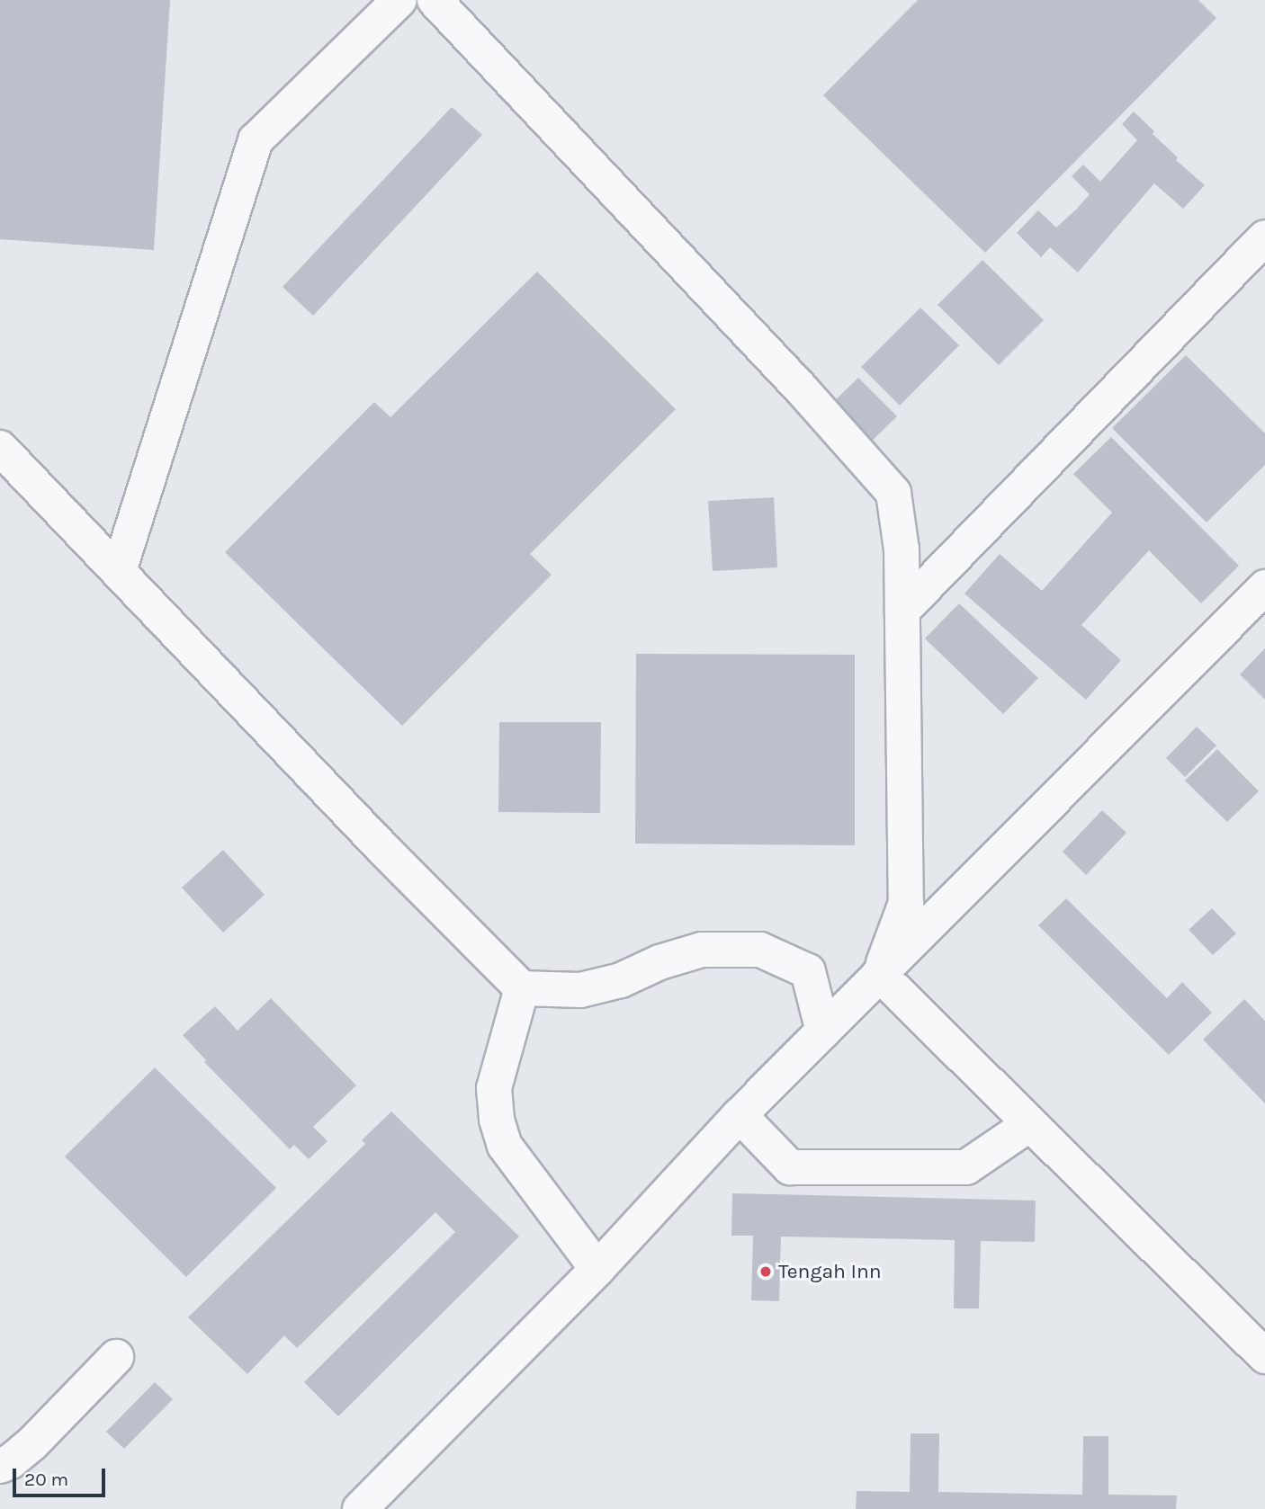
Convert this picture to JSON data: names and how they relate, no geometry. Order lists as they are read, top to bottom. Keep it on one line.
{"places":["Tengah Inn"],"scale_bar":"20 m"}
